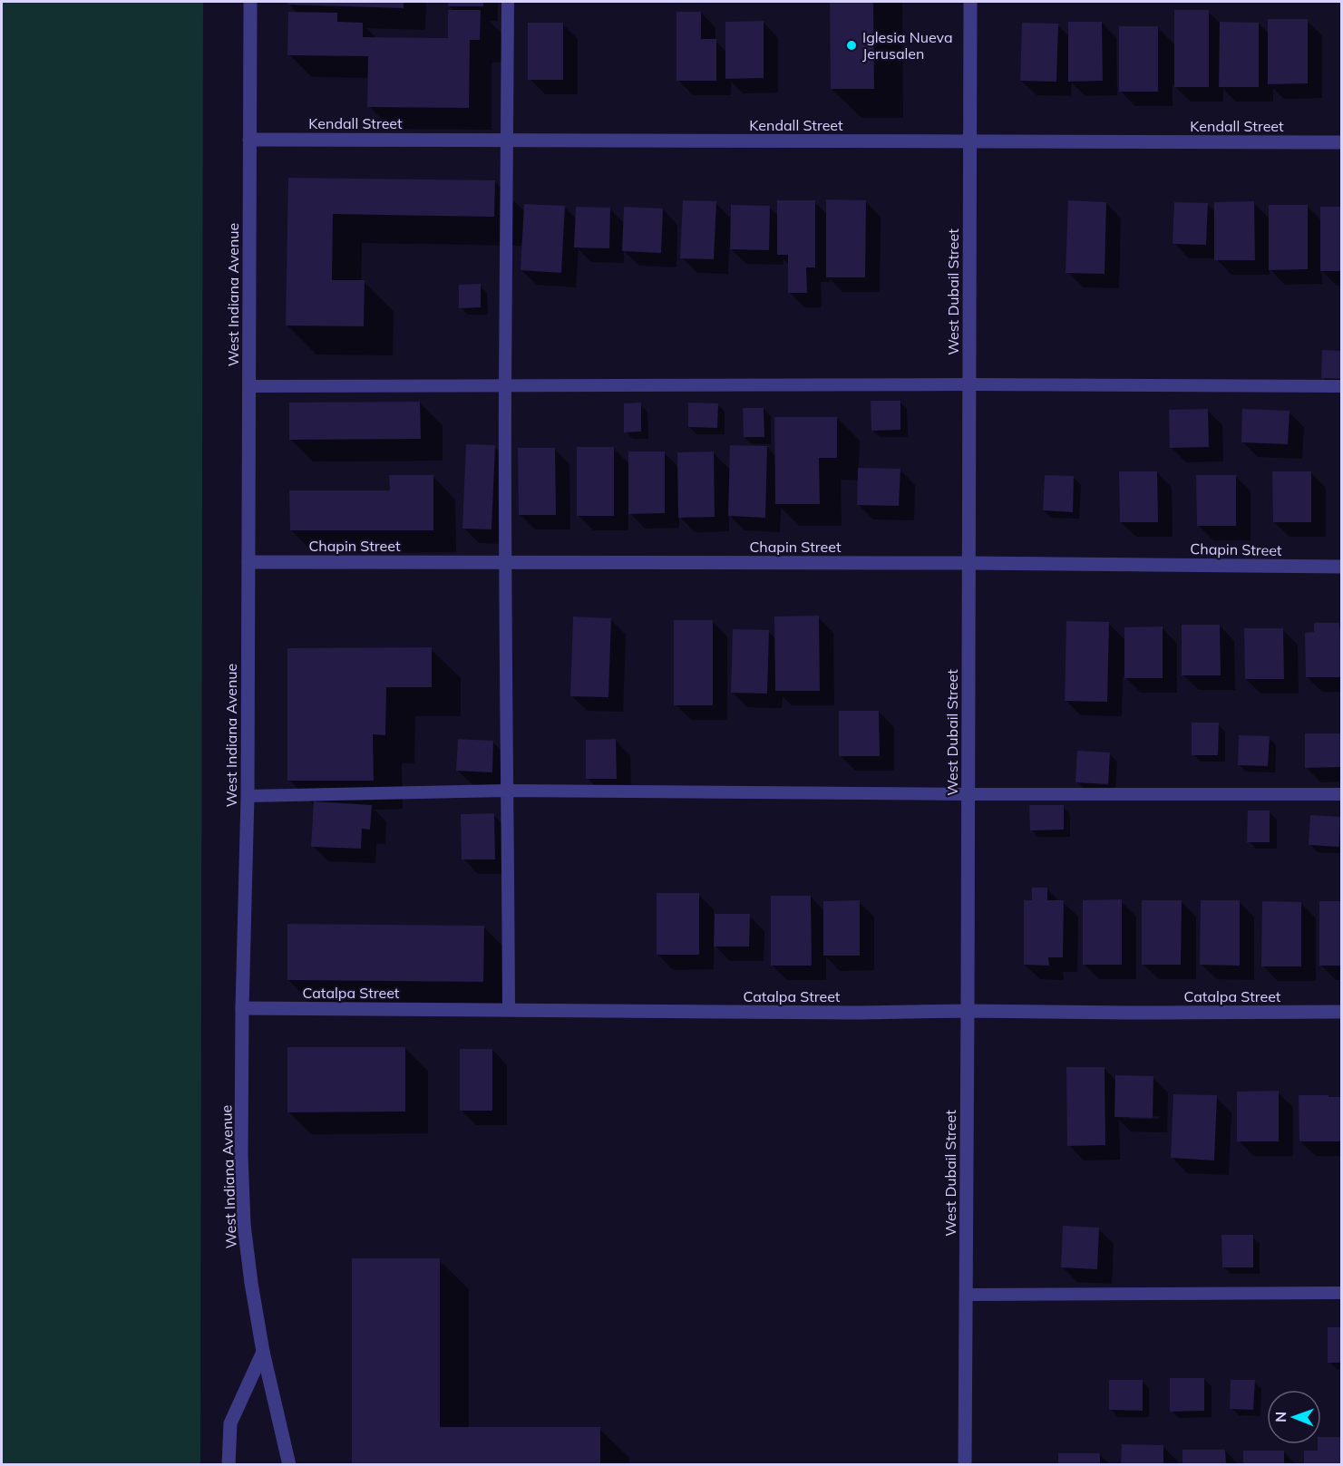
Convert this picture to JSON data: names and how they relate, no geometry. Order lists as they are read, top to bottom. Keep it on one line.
{"streets":{"street":["Kendall Street","West Dubail Street","West Indiana Avenue","Chapin Street","Catalpa Street"]},"crossings":[["Kendall Street","West Dubail Street"],["Kendall Street","West Indiana Avenue"],["West Dubail Street","Chapin Street"],["West Dubail Street","Catalpa Street"],["West Indiana Avenue","Chapin Street"],["West Indiana Avenue","Catalpa Street"]],"places":["Iglesia Nueva Jerusalen"],"north":"left"}
